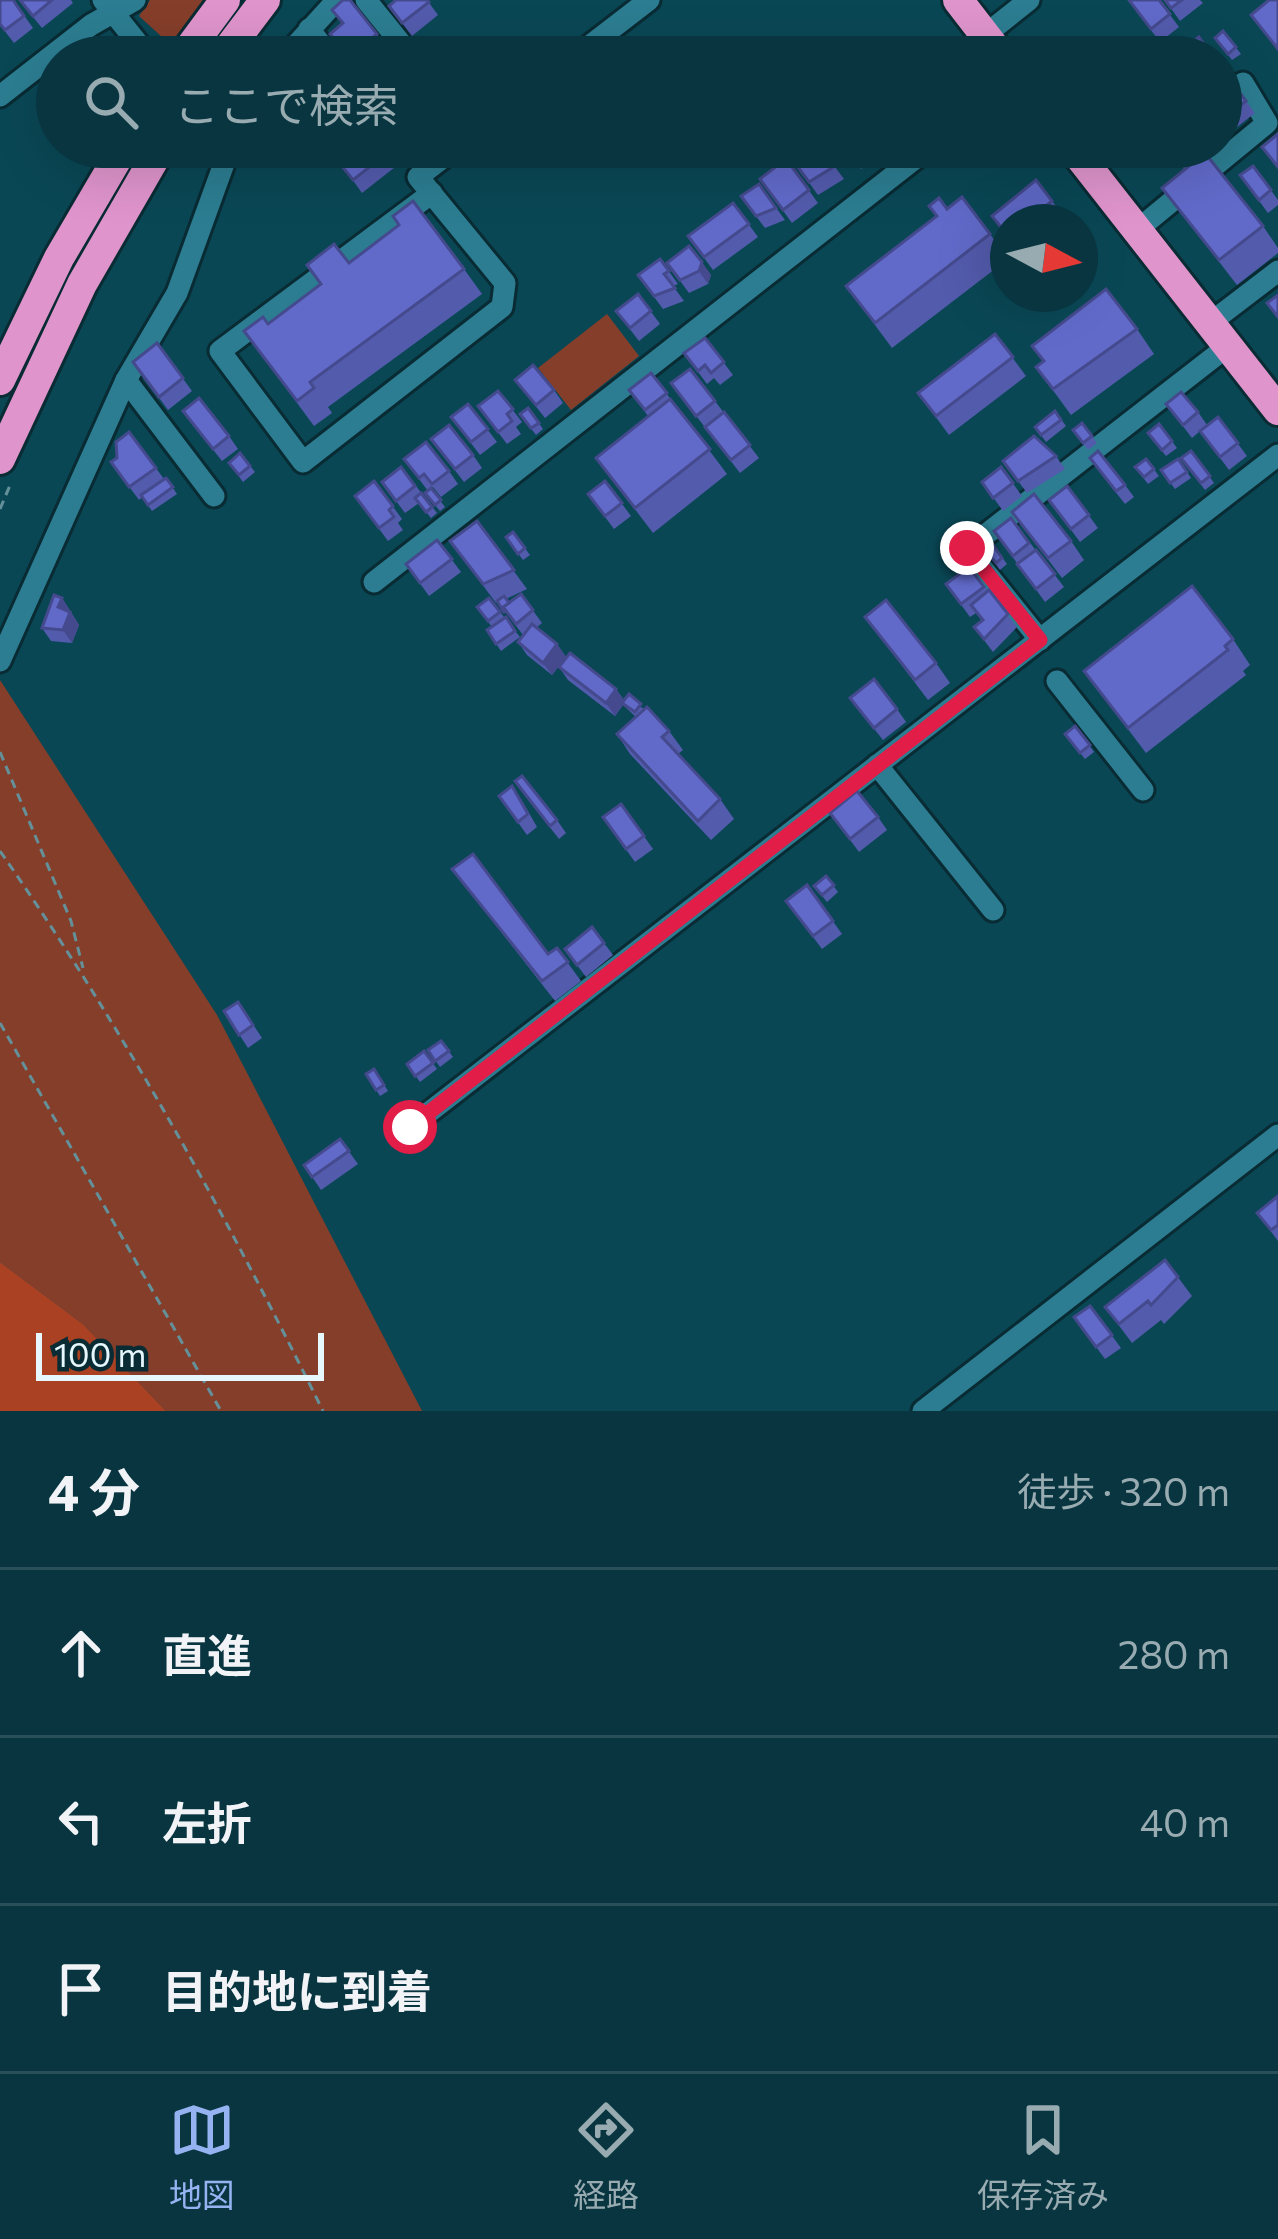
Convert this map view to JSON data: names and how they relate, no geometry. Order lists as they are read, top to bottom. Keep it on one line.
{"scale_bar":"100 m","north":"right","page":{"search":"ここで検索","scale":"100 m","heading":["4 分","徒歩 · 320 m"],"list":[["直進","280 m"],["左折","40 m"],"目的地に到着"],"nav":["地図","経路","保存済み"]}}
